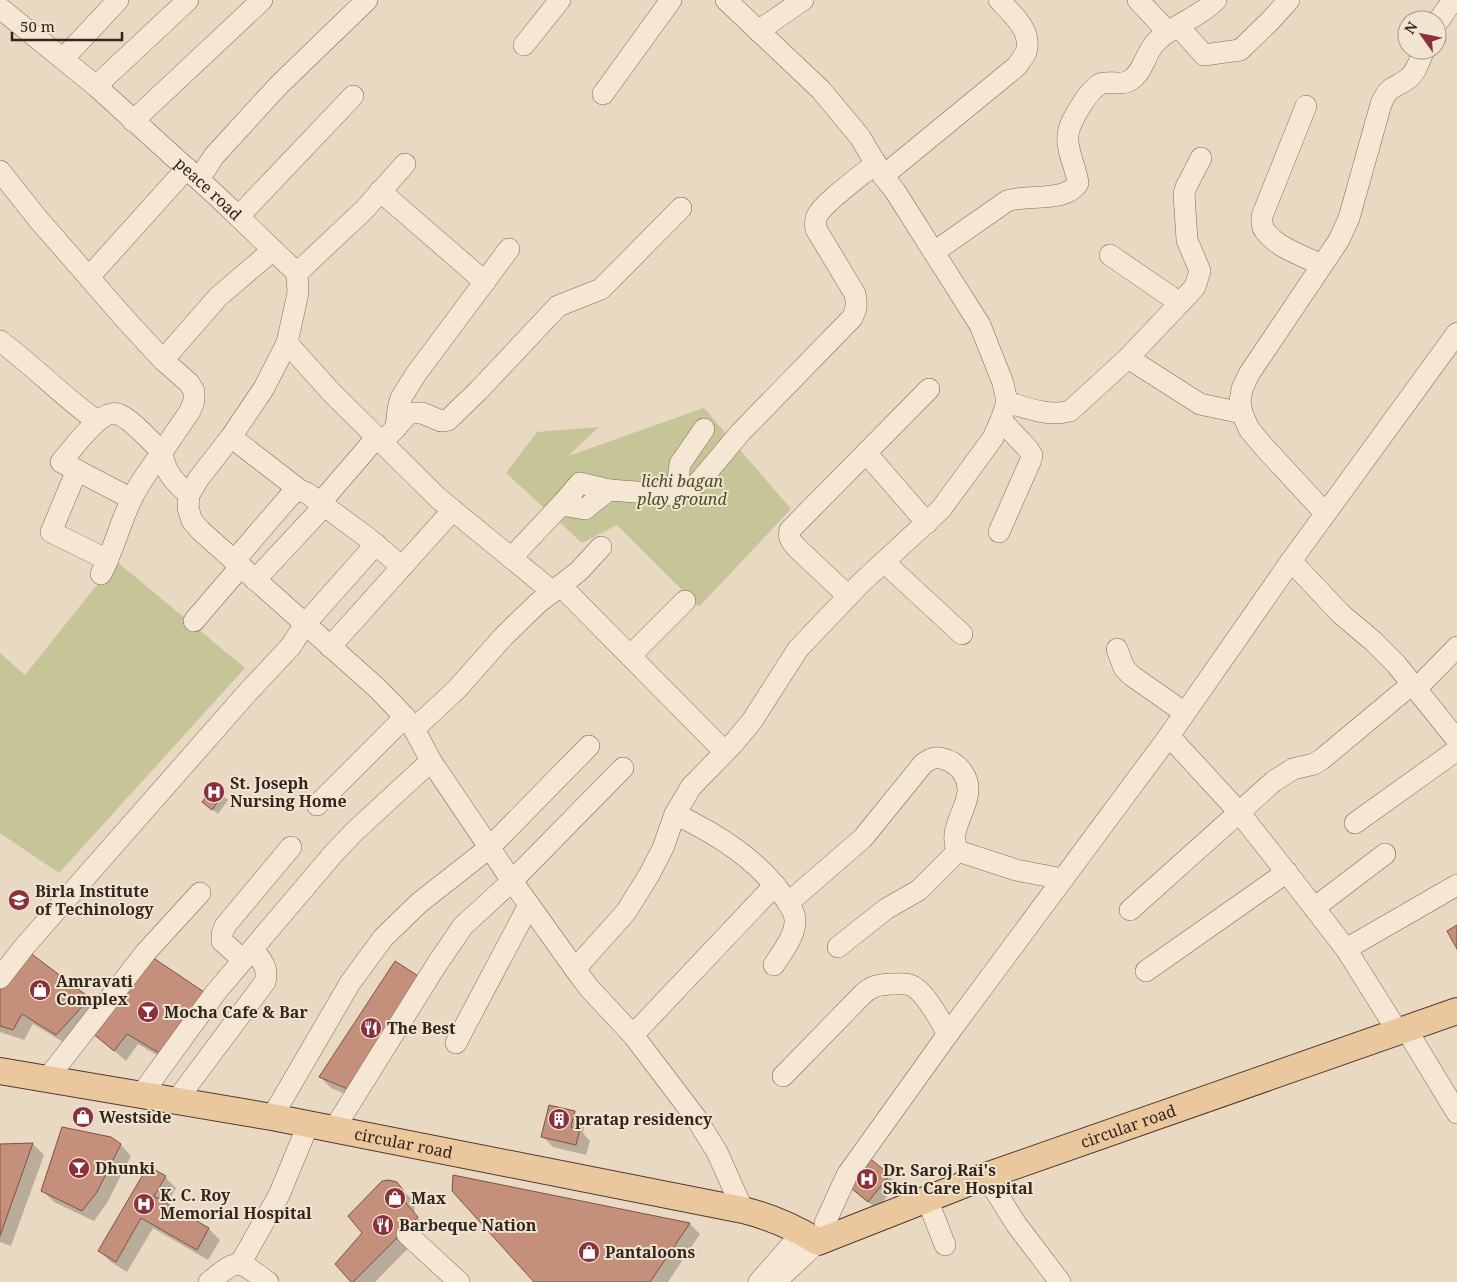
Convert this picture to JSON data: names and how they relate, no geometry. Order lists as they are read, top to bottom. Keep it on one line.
{"streets":{"main road":["circular road"],"street":["peace road"]},"parks":["lichi bagan play ground"],"places":{"hospital":["St. Joseph Nursing Home","Dr. Saroj Rai's Skin Care Hospital","K. C. Roy Memorial Hospital"],"school or university":["Birla Institute of Techinology"],"shop":["Amravati Complex","Westside","Max","Pantaloons"],"bar":["Mocha Cafe & Bar","Dhunki"],"restaurant":["The Best","Barbeque Nation"],"building":["pratap residency"]},"scale_bar":"50 m","north":"top left"}
